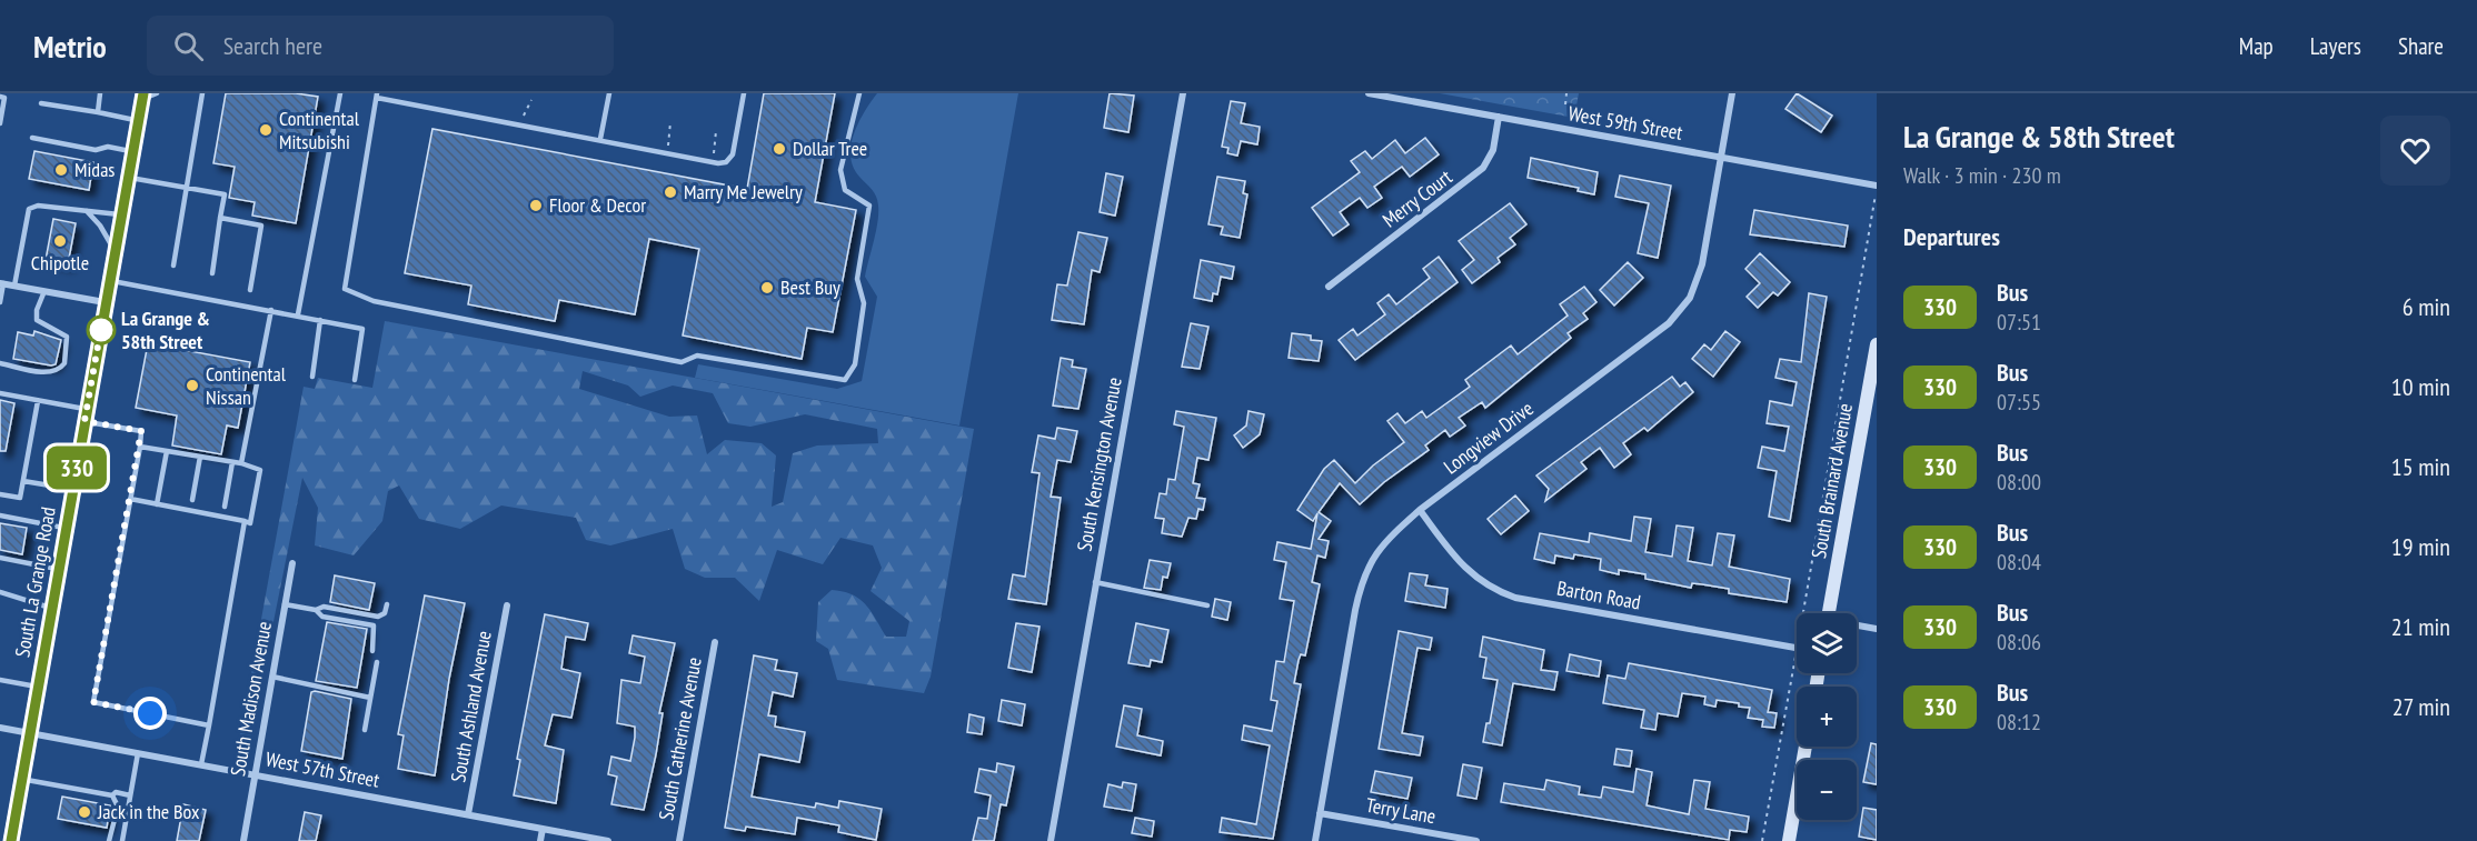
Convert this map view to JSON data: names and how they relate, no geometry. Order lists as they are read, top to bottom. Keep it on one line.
{"streets":{"main road":["South La Grange Road"],"street":["West 59th Street","Merry Court","Longview Drive","South Kensington Avenue","South Brainard Avenue","Barton Road","South Madison Avenue","South Ashland Avenue","South Catherine Avenue","West 57th Street","Terry Lane"]},"crossings":[["West 59th Street","Merry Court"],["West 59th Street","Longview Drive"],["Longview Drive","Barton Road"],["Longview Drive","Terry Lane"],["South La Grange Road","West 57th Street"],["South Madison Avenue","West 57th Street"],["South Ashland Avenue","West 57th Street"]],"places":["Continental Mitsubishi","Dollar Tree","Midas","Marry Me Jewelry","Floor & Decor","Chipotle","Best Buy","La Grange & 58th Street","Continental Nissan","Jack in the Box"],"lines":["bus line 330"],"page":{"header":"Metrio","search":"Search here","nav":["Map","Layers","Share"],"on_map":"330","heading":[["La Grange & 58th Street","Walk · 3 min · 230 m"],"Departures"],"list":[{"mark":"330","name":"Bus","note":"07:51","value":"6 min"},{"mark":"330","name":"Bus","note":"07:55","value":"10 min"},{"mark":"330","name":"Bus","note":"08:00","value":"15 min"},{"mark":"330","name":"Bus","note":"08:04","value":"19 min"},{"mark":"330","name":"Bus","note":"08:06","value":"21 min"},{"mark":"330","name":"Bus","note":"08:12","value":"27 min"}],"map_buttons":["+","−"]}}
